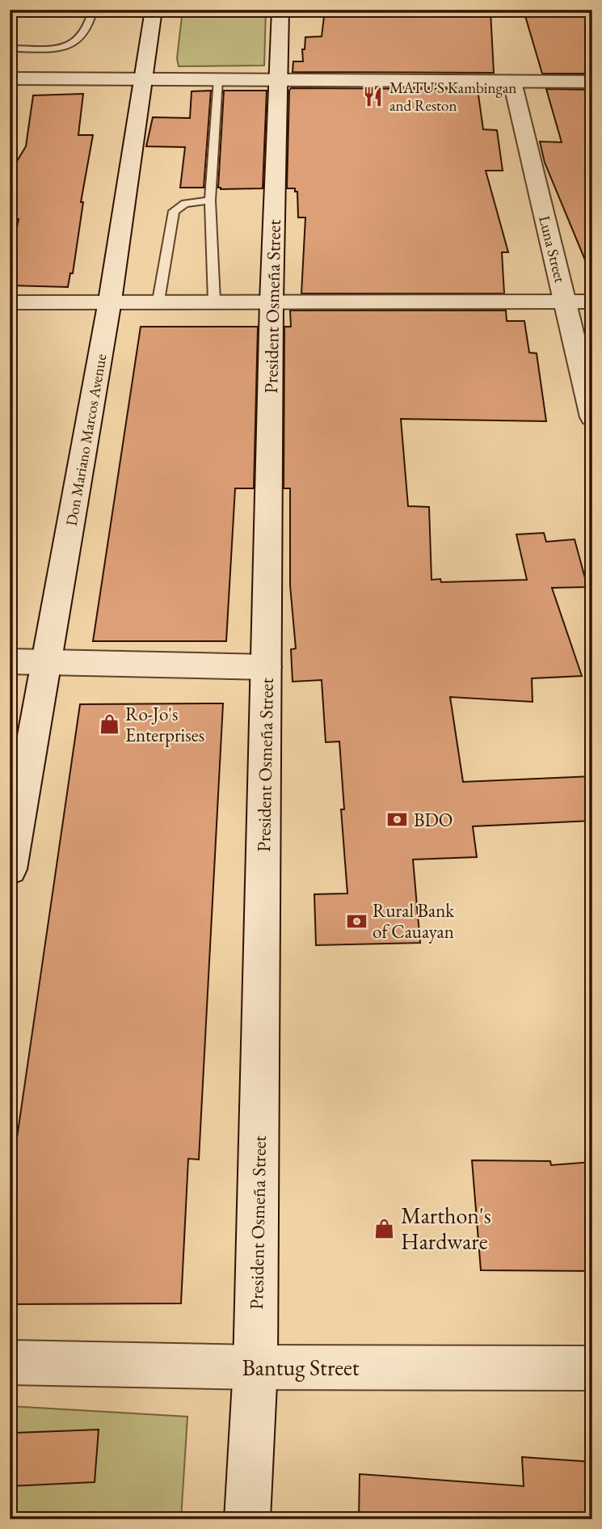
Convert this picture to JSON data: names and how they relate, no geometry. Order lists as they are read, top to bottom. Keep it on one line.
{"streets":{"main road":["Luna Street","President Osmeña Street","Don Mariano Marcos Avenue","Bantug Street"]},"crossings":[["President Osmeña Street","Bantug Street"]],"places":{"restaurant":["MATU'S Kambingan and Reston"],"shop":["Ro-Jo's Enterprises","Marthon's Hardware"],"bank":["BDO","Rural Bank of Cauayan"]}}
